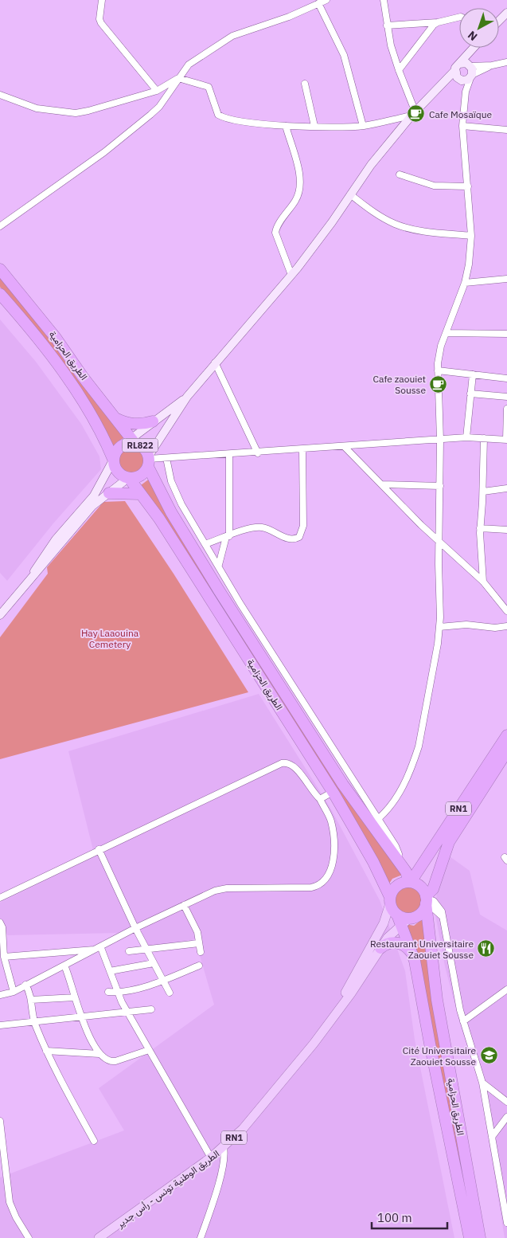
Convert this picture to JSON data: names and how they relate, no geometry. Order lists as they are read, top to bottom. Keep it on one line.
{"streets":{"highway":["الطريق الحزامية","RL822","RN1"],"main road":["الطريق الوطنية تونس - رأس جدير"]},"crossings":[["الطريق الحزامية","RL822"],["الطريق الحزامية","RN1"],["الطريق الحزامية","الطريق الوطنية تونس - رأس جدير"],["RN1","الطريق الوطنية تونس - رأس جدير"]],"parks":["Hay Laaouina Cemetery"],"places":{"cafe":["Cafe Mosaïque","Cafe zaouiet Sousse"],"restaurant":["Restaurant Universitaire Zaouiet Sousse"],"school or university":["Cité Universitaire Zaouiet Sousse"]},"scale_bar":"100 m","north":"bottom left"}
